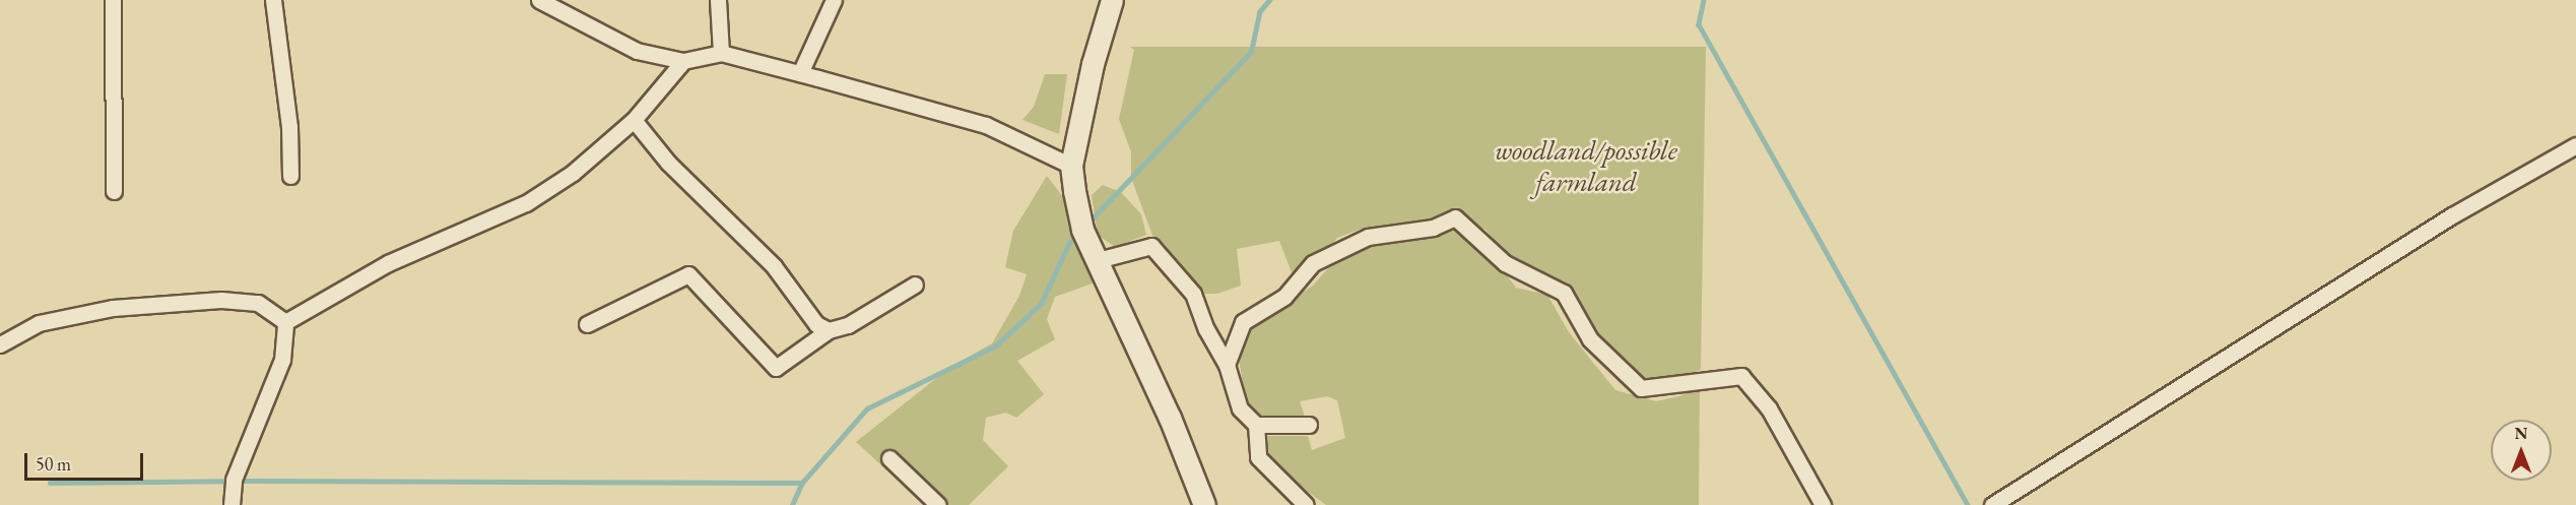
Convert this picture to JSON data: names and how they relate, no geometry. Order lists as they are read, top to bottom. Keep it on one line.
{"parks":["woodland/possible farmland"],"scale_bar":"50 m","north":"top"}
